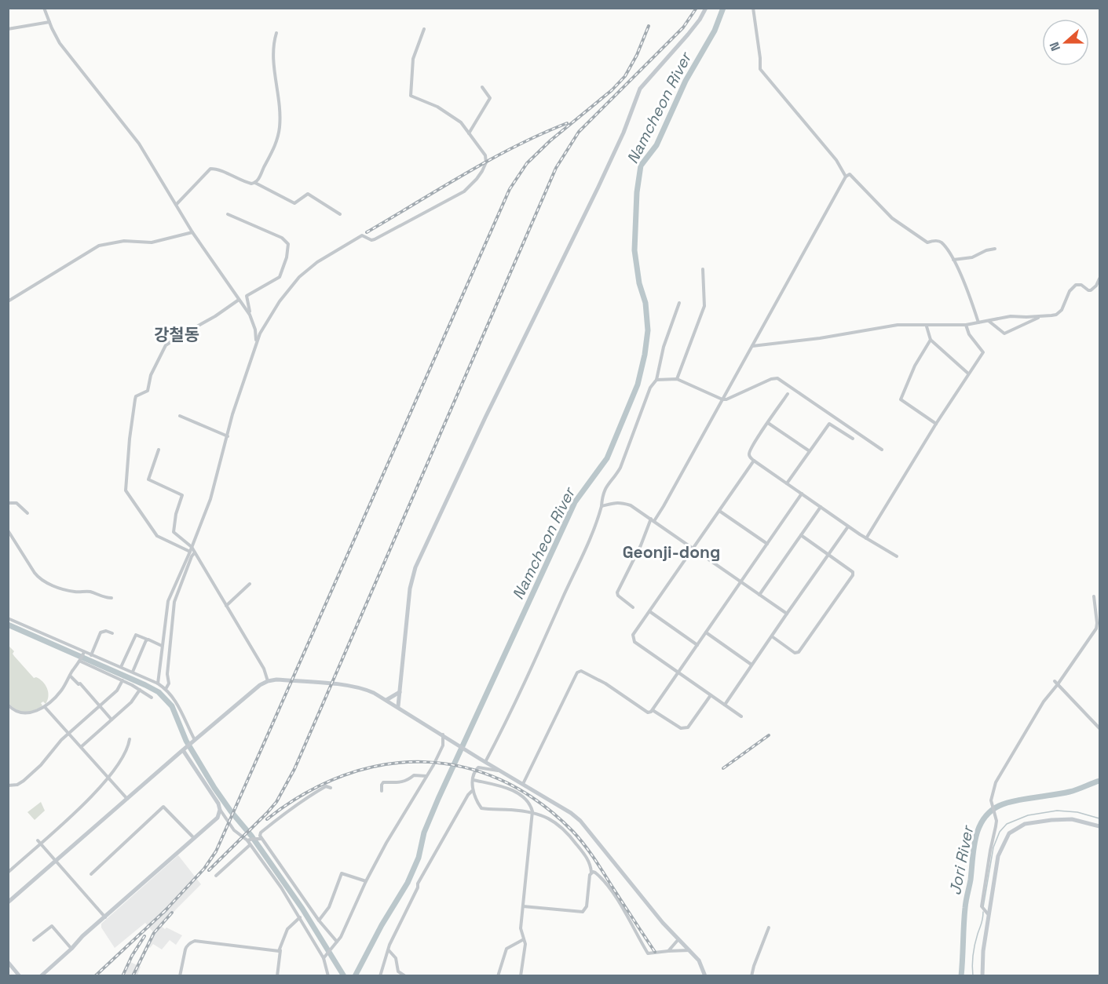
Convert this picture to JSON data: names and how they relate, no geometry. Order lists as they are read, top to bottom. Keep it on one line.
{"districts":["강철동","Geonji-dong"],"water":["Namcheon River","Jori River"],"north":"left"}
